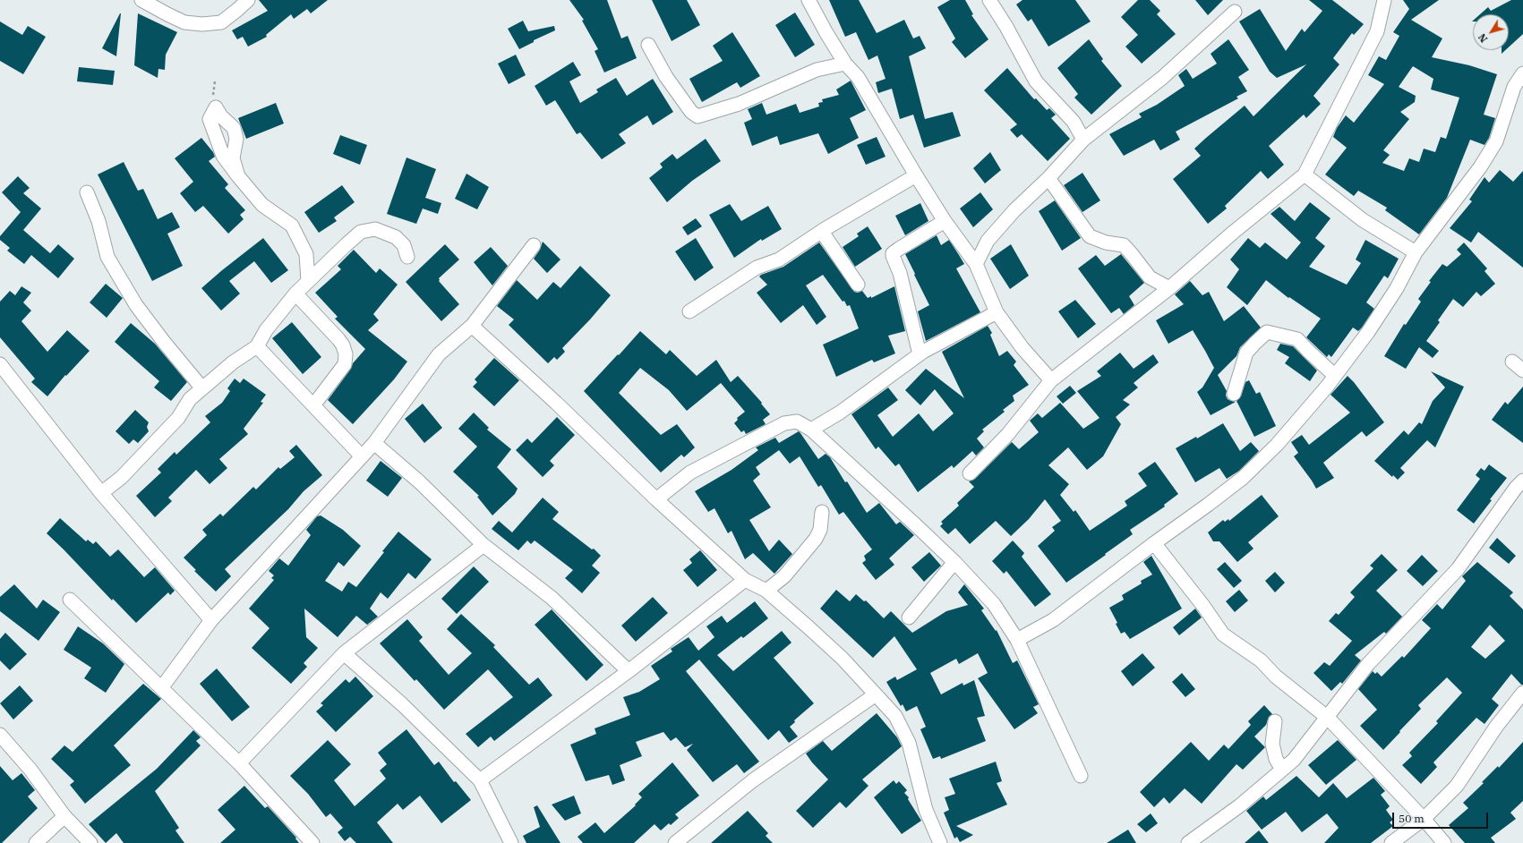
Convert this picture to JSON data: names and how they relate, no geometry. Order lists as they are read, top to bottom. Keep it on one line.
{"scale_bar":"50 m","north":"bottom left"}
